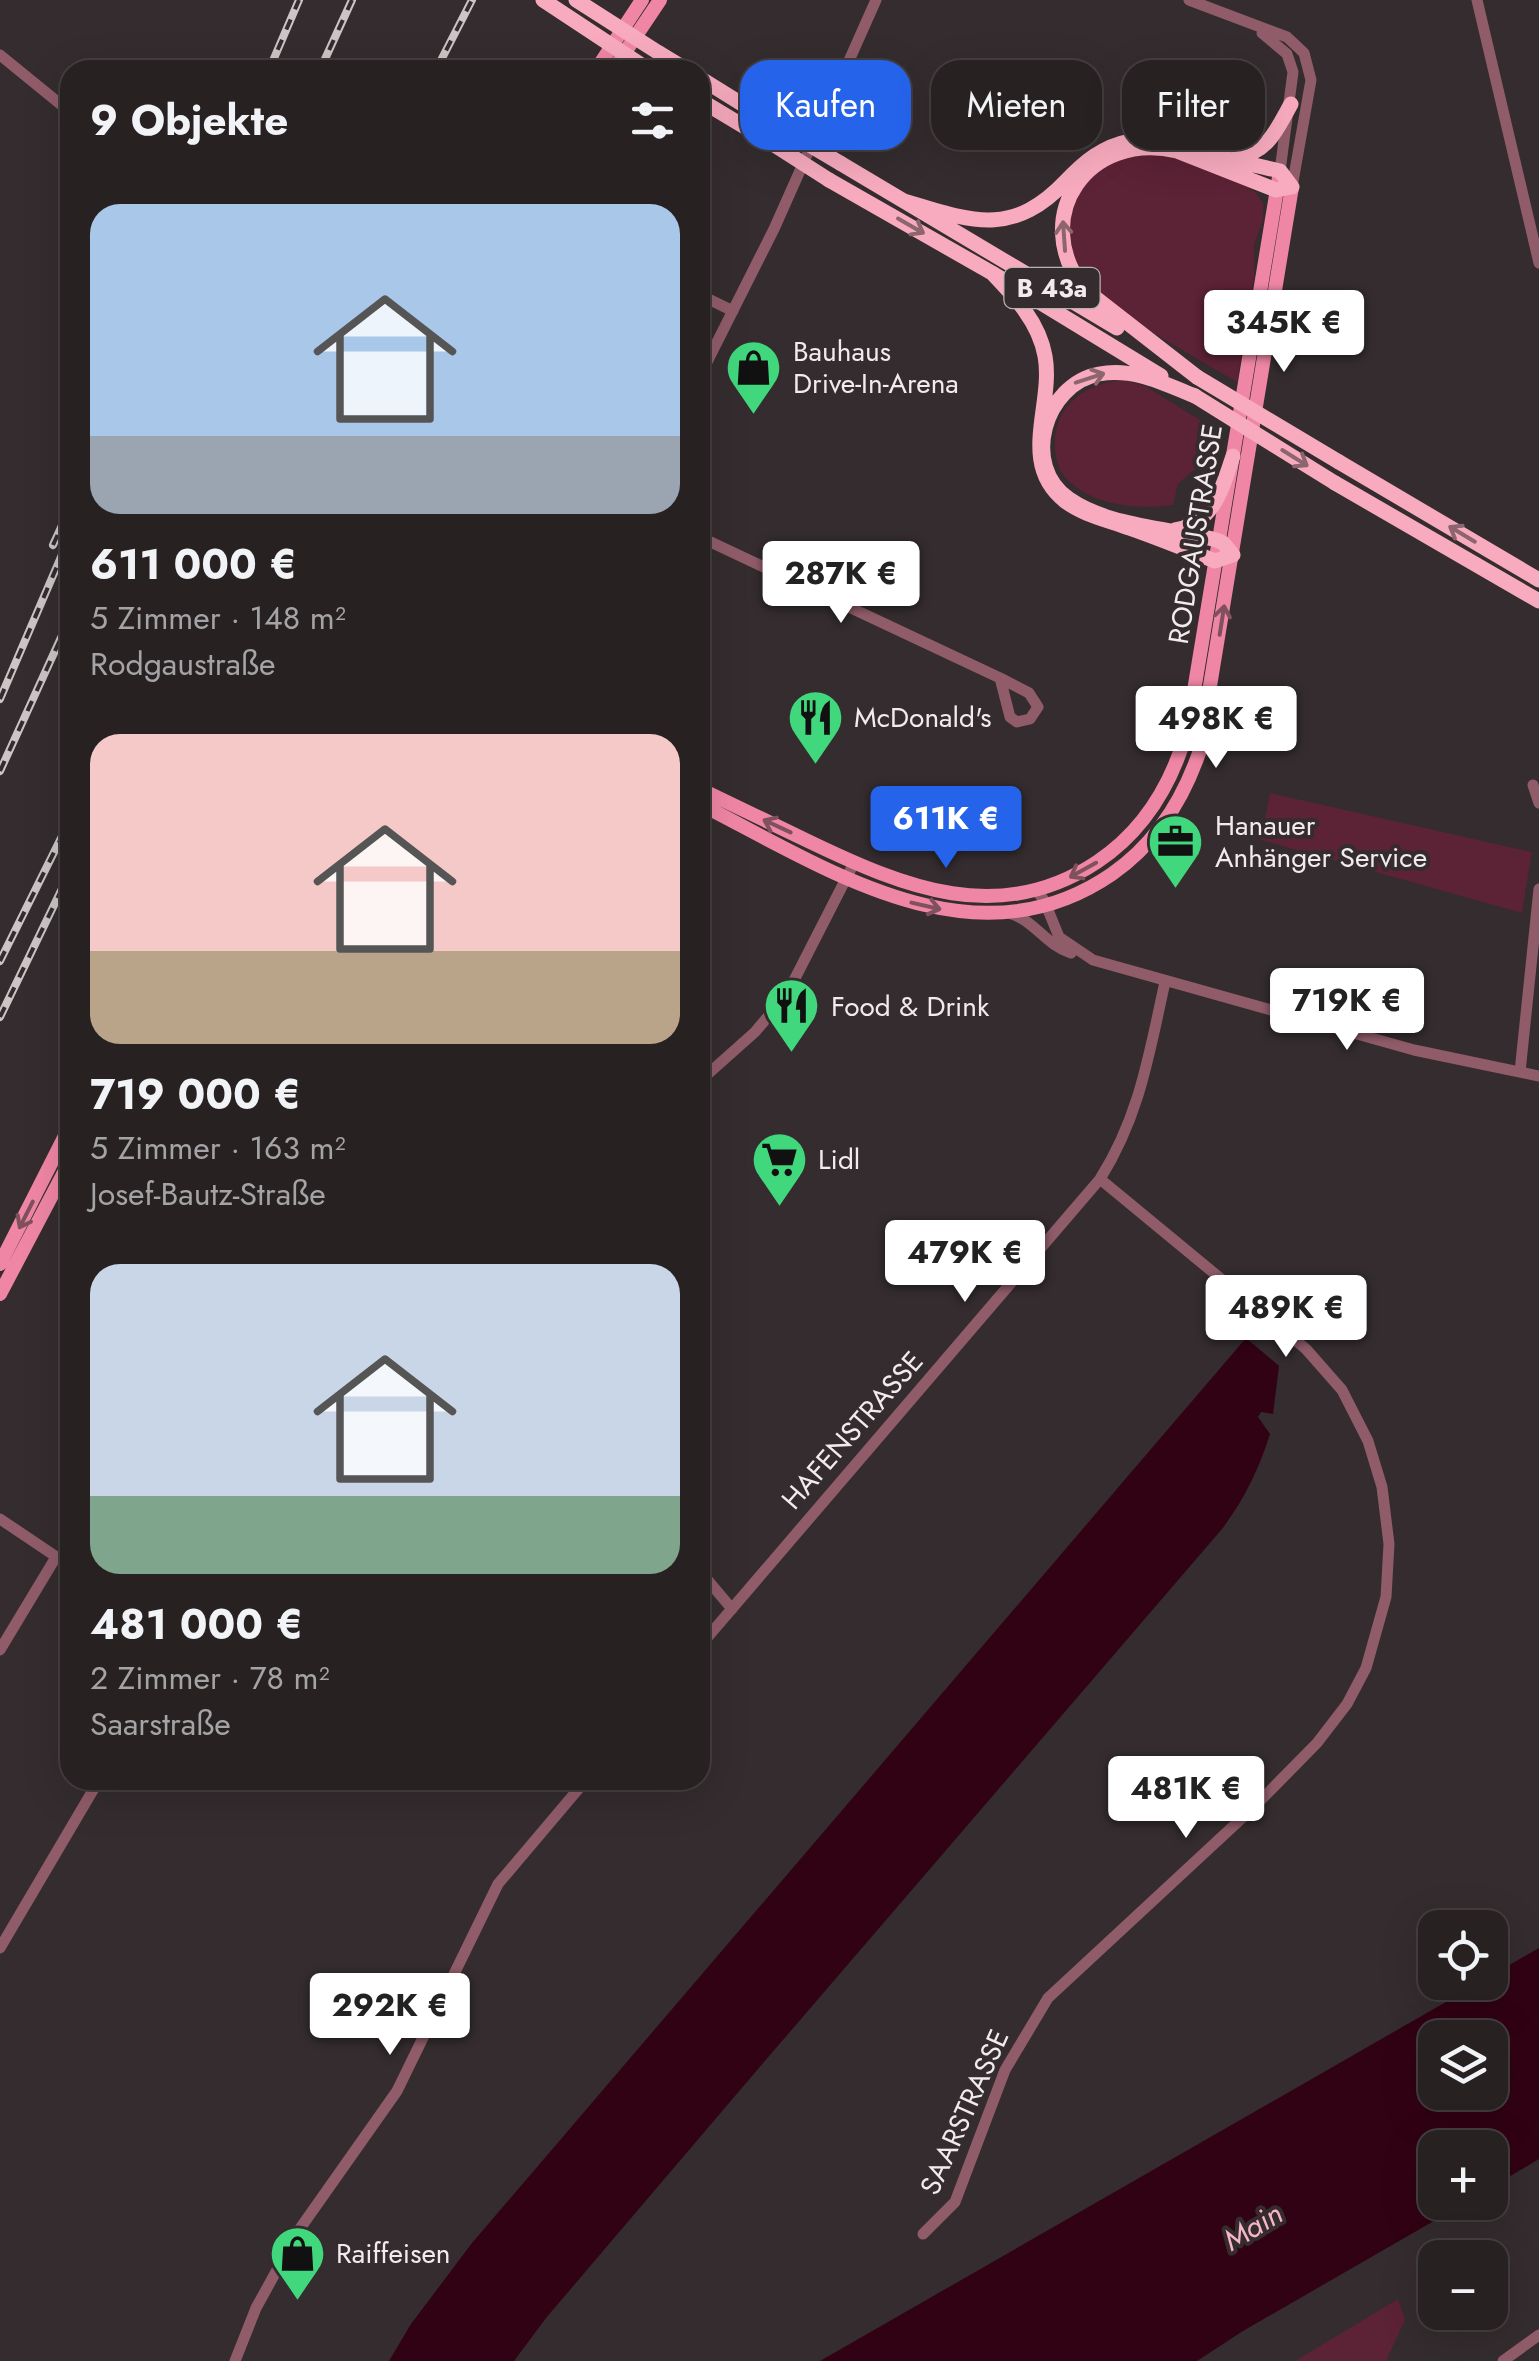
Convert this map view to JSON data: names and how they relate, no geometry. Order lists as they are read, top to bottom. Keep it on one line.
{"streets":{"highway":["B 43a"],"main road":["RODGAUSTRASSE"],"street":["HAFENSTRASSE","SAARSTRASSE"]},"crossings":[["HAFENSTRASSE","SAARSTRASSE"]],"water":["Main"],"places":{"shop":["Bauhaus Drive-In-Arena","Raiffeisen"],"restaurant":["McDonald's","Food & Drink"],"office":["Hanauer Anhänger Service"],"supermarket":["Lidl"]},"page":{"chip":["Kaufen","Mieten","Filter"],"heading":"9 Objekte","list":[{"name":"611 000 €","note":"5 Zimmer · 148 m² · Rodgaustraße"},{"name":"719 000 €","note":"5 Zimmer · 163 m² · Josef-Bautz-Straße"},{"name":"481 000 €","note":"2 Zimmer · 78 m² · Saarstraße"}],"price":["345K €","287K €","498K €","611K €","719K €","479K €","489K €","481K €","292K €"],"map_buttons":["+","−"]}}
